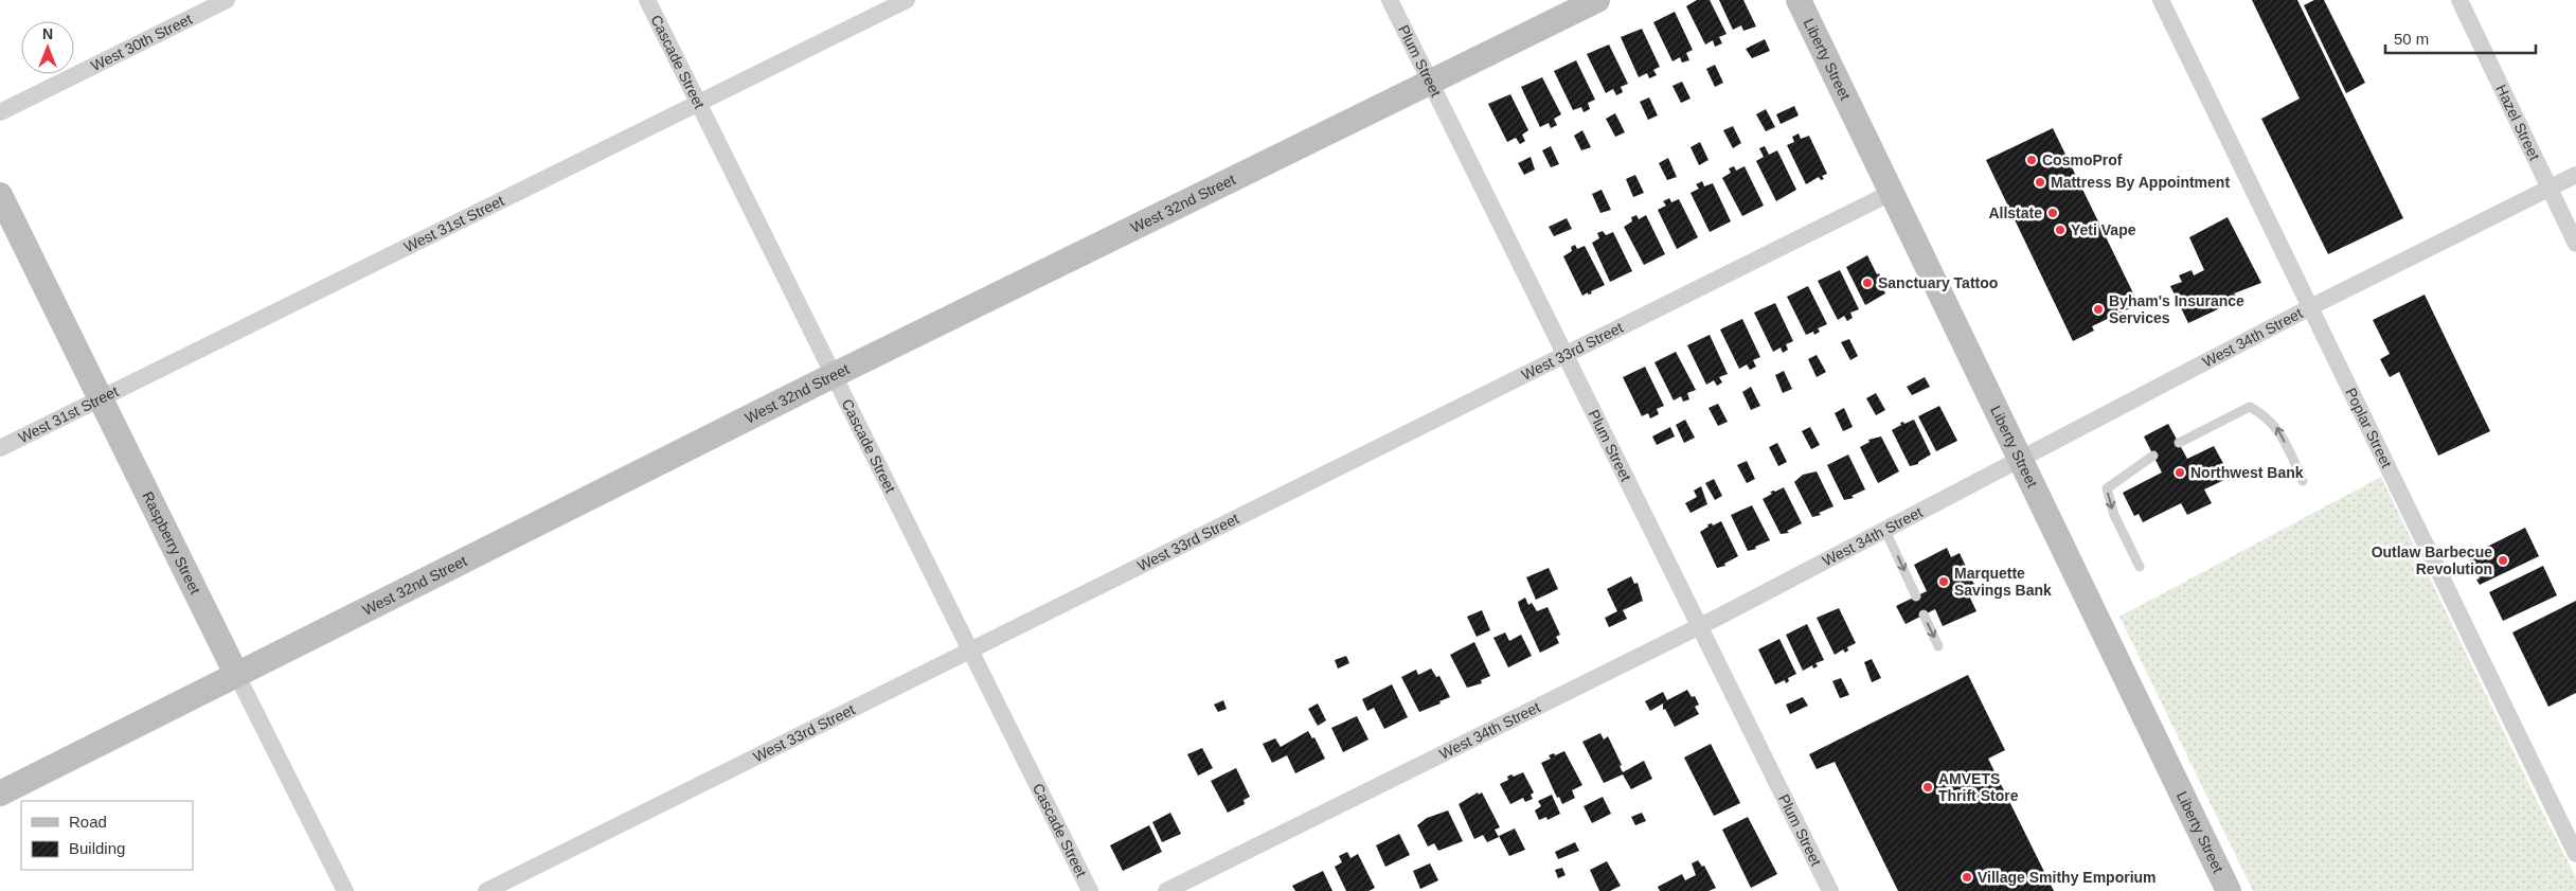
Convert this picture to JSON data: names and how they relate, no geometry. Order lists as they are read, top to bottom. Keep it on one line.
{"streets":{"street":["West 30th Street","Liberty Street","Cascade Street","Plum Street","Hazel Street","West 32nd Street","West 31st Street","West 34th Street","West 33rd Street","Poplar Street","Raspberry Street"]},"crossings":[["Liberty Street","West 34th Street"],["Liberty Street","West 33rd Street"],["Cascade Street","West 32nd Street"],["Cascade Street","West 31st Street"],["Cascade Street","West 33rd Street"],["Plum Street","West 32nd Street"],["Plum Street","West 34th Street"],["Plum Street","West 33rd Street"],["Hazel Street","West 34th Street"],["West 32nd Street","Raspberry Street"],["West 31st Street","Raspberry Street"],["West 34th Street","Poplar Street"]],"places":["CosmoProf","Mattress By Appointment","Allstate","Yeti Vape","Sanctuary Tattoo","Byham's Insurance Services","Northwest Bank","Outlaw Barbecue Revolution","Marquette Savings Bank","AMVETS Thrift Store","Village Smithy Emporium"],"legend":["Road","Building"],"scale_bar":"50 m","north":"top"}
